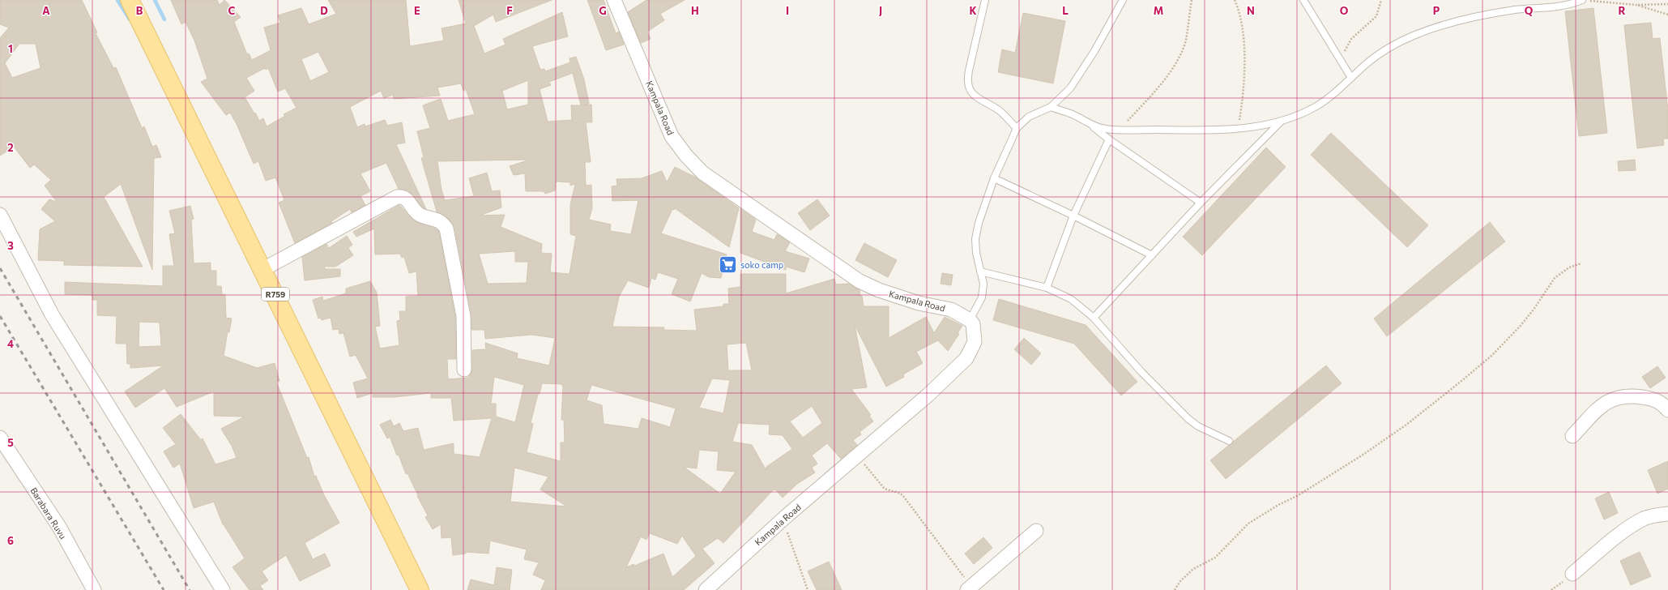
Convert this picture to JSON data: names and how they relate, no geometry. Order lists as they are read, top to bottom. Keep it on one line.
{"streets":{"main road":["R759"],"street":["Kampala Road","Barabara Ruvu"]},"places":{"supermarket":["soko camp"]},"grid":{"columns":["A","B","C","D","E","F","G","H","I","J","K","L","M","N","O","P","Q","R"],"rows":["1","2","3","4","5","6"]}}
